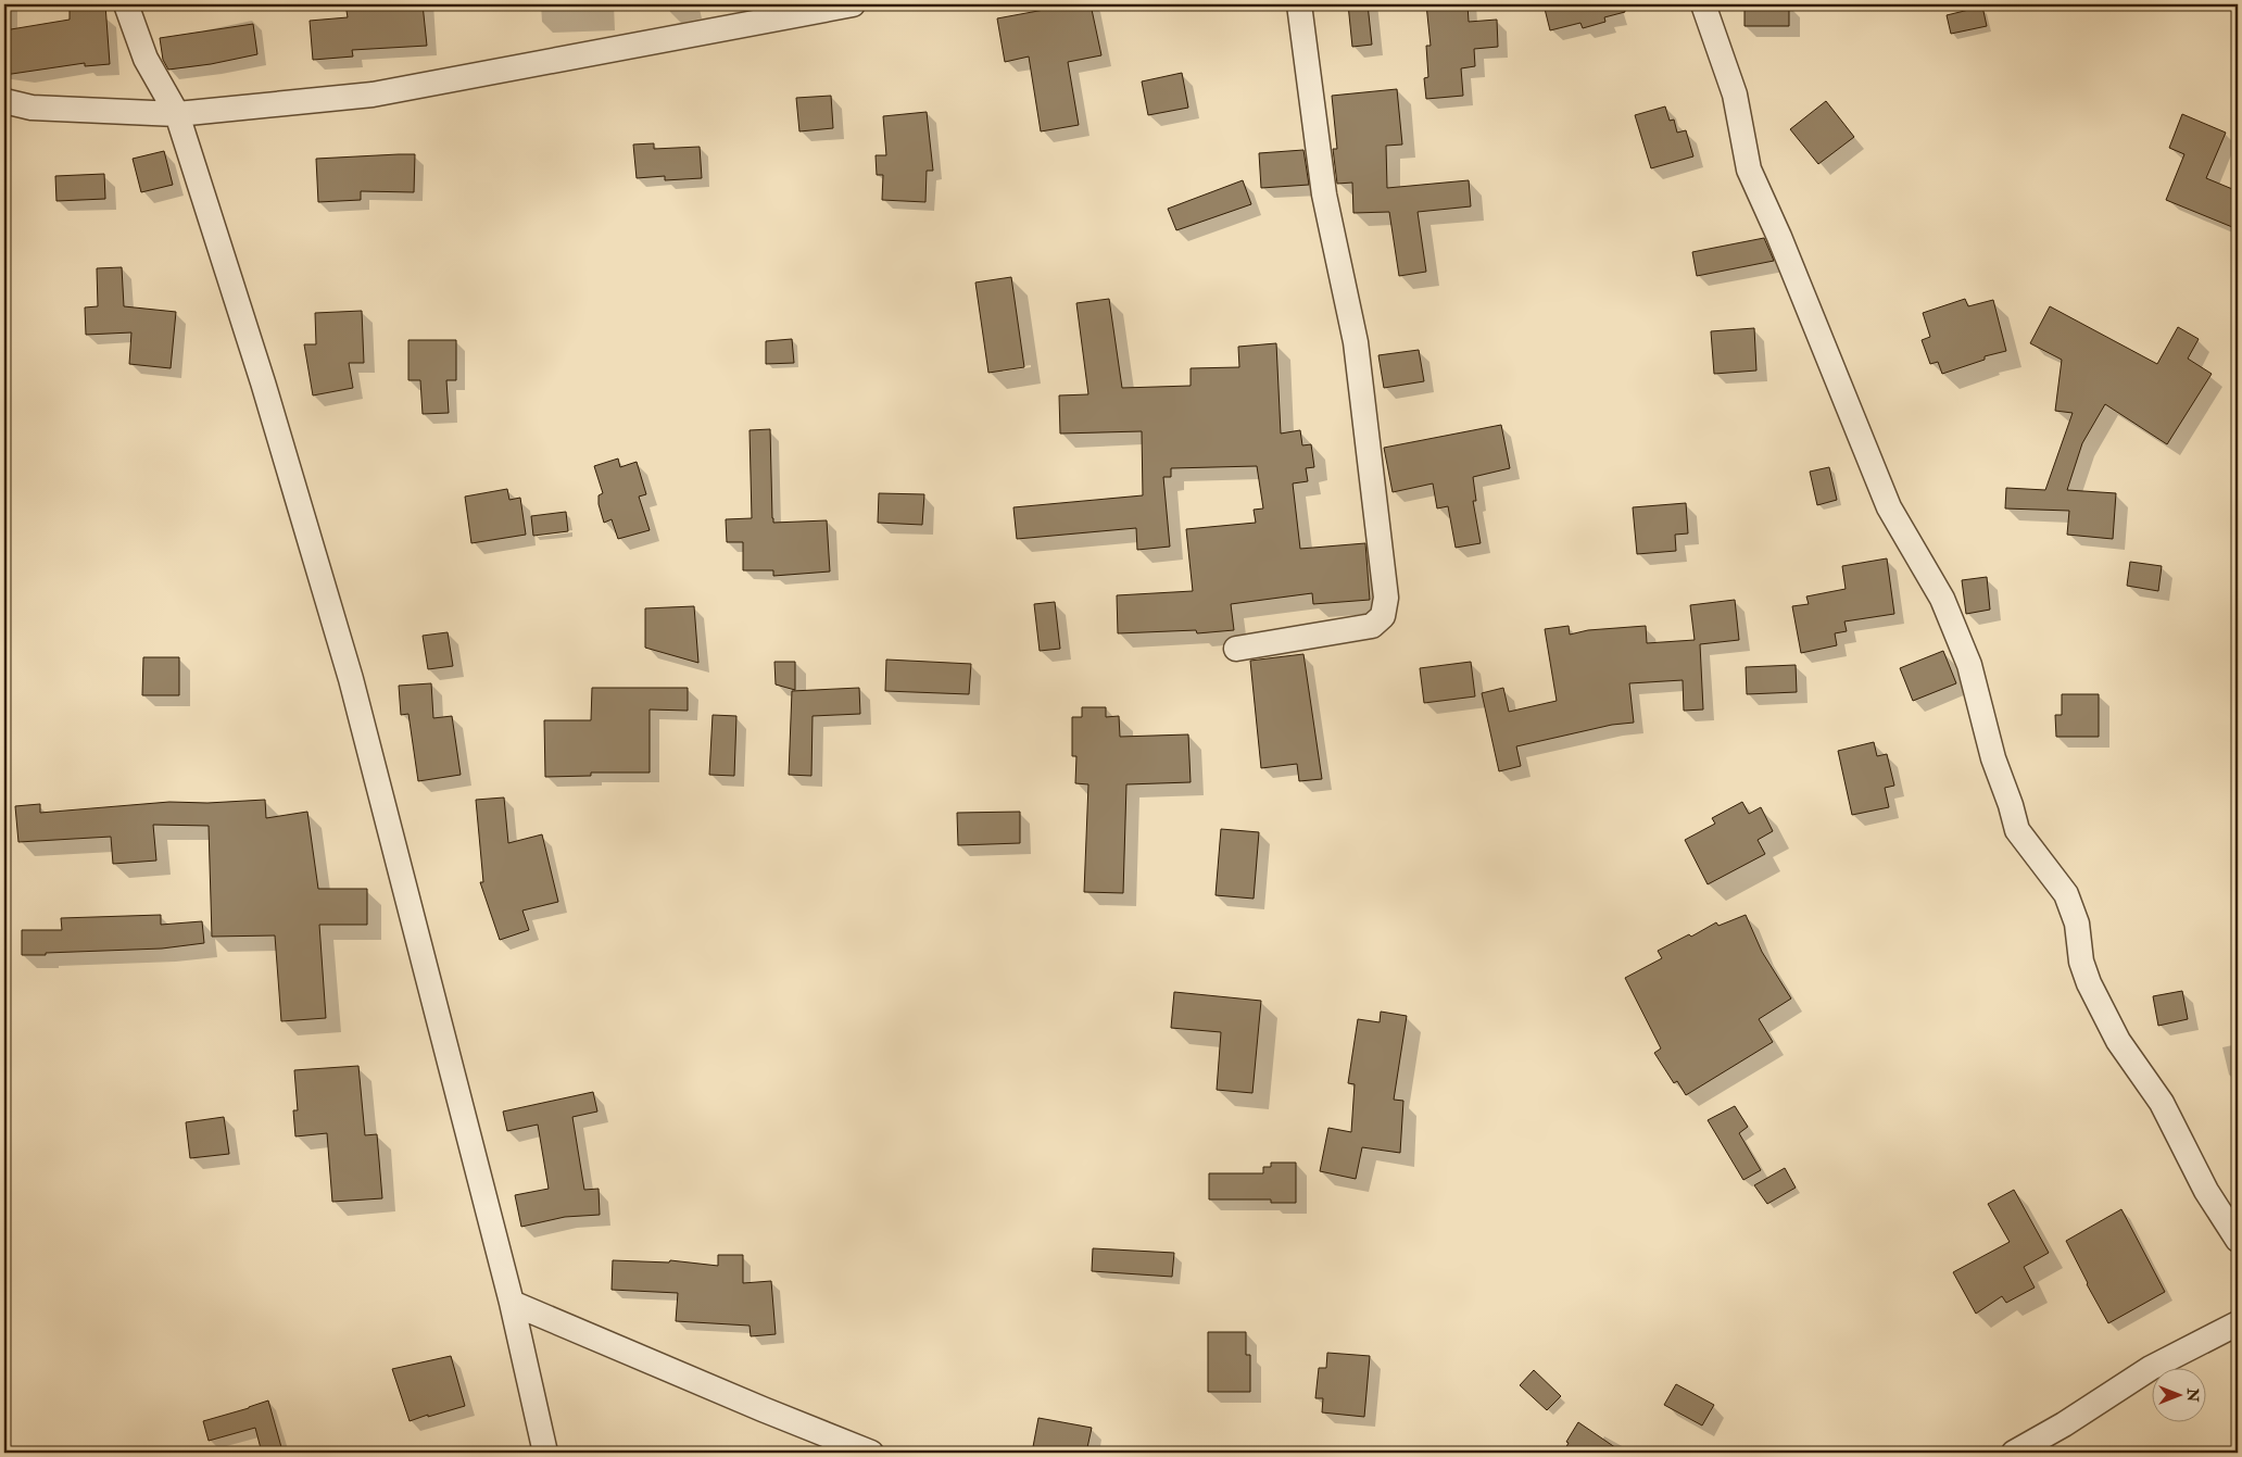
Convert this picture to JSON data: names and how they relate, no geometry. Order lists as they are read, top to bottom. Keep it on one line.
{"north":"right"}
